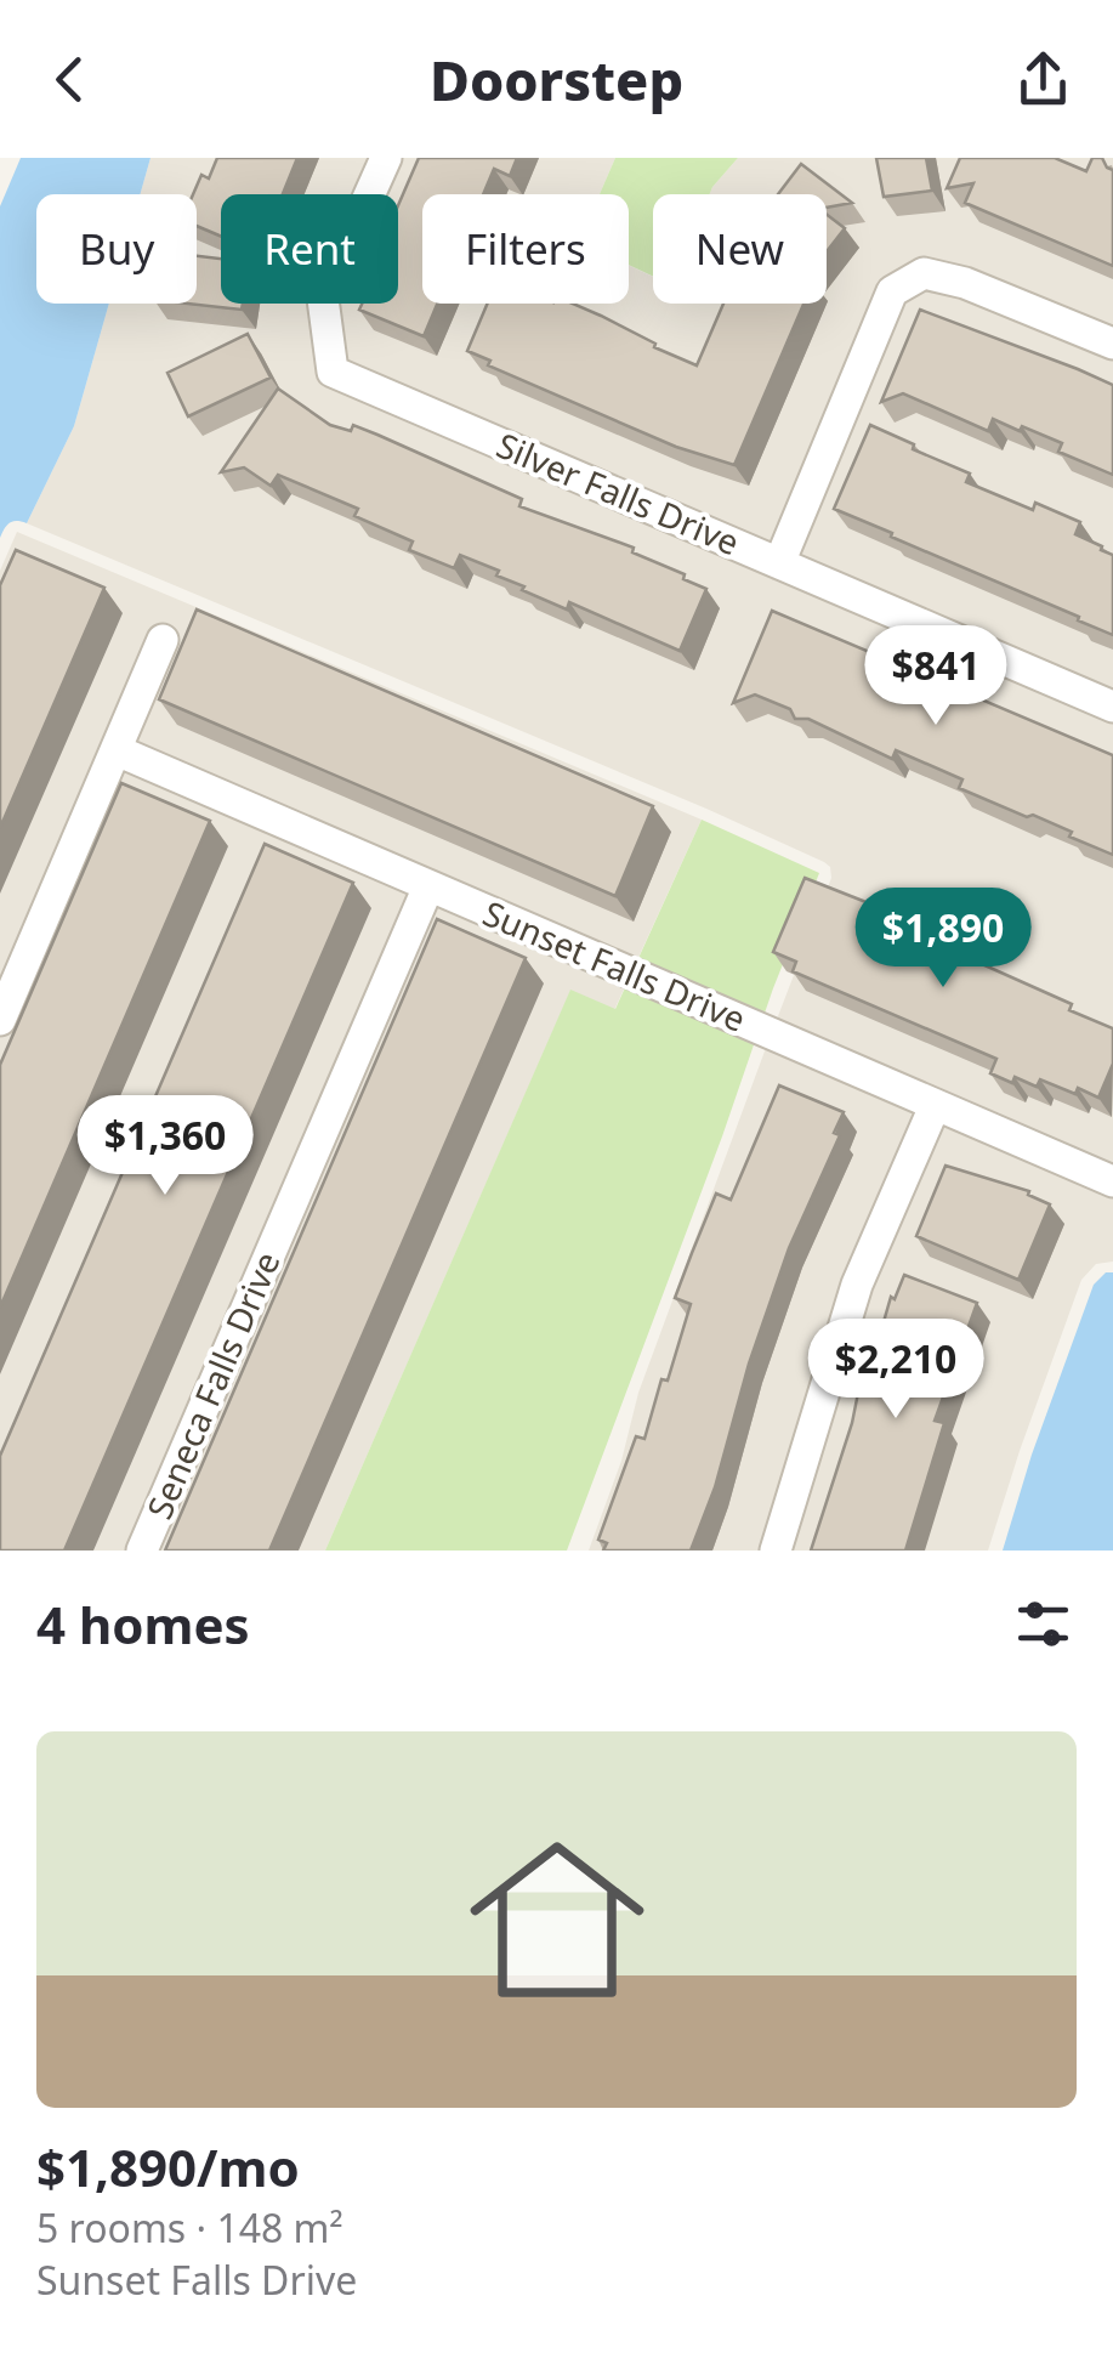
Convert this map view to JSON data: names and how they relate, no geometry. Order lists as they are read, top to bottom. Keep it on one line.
{"streets":{"street":["Silver Falls Drive","Sunset Falls Drive","Seneca Falls Drive"]},"crossings":[["Sunset Falls Drive","Seneca Falls Drive"]],"page":{"header":"Doorstep","chip":["Buy","Rent","Filters","New"],"price":["$841","$1,890","$1,360","$2,210"],"heading":"4 homes","list":[{"name":"$1,890/mo","note":"5 rooms · 148 m² · Sunset Falls Drive"}]}}
